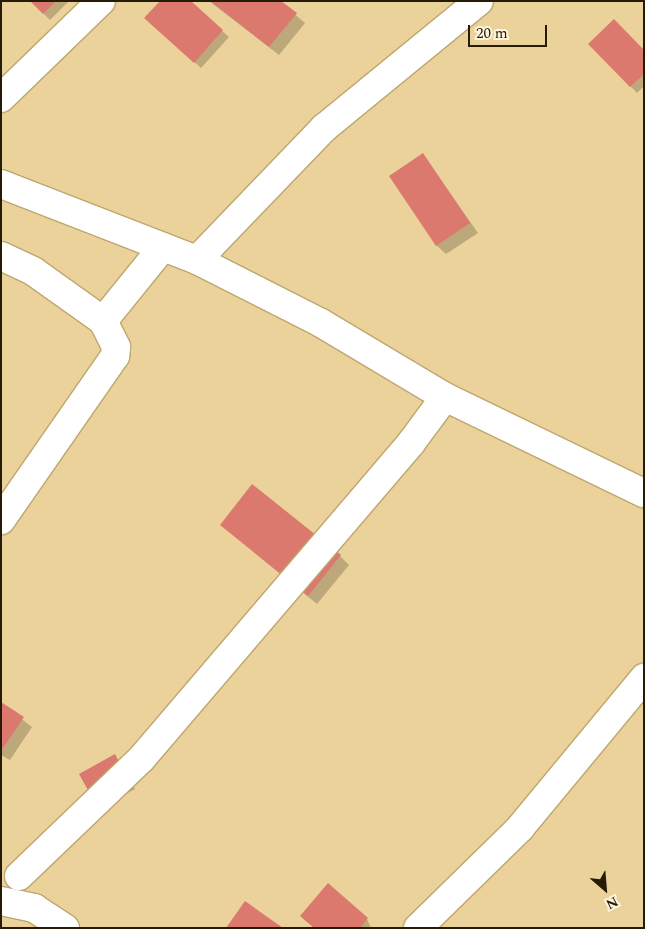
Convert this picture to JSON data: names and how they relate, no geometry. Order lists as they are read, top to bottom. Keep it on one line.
{"scale_bar":"20 m","north":"bottom right"}
